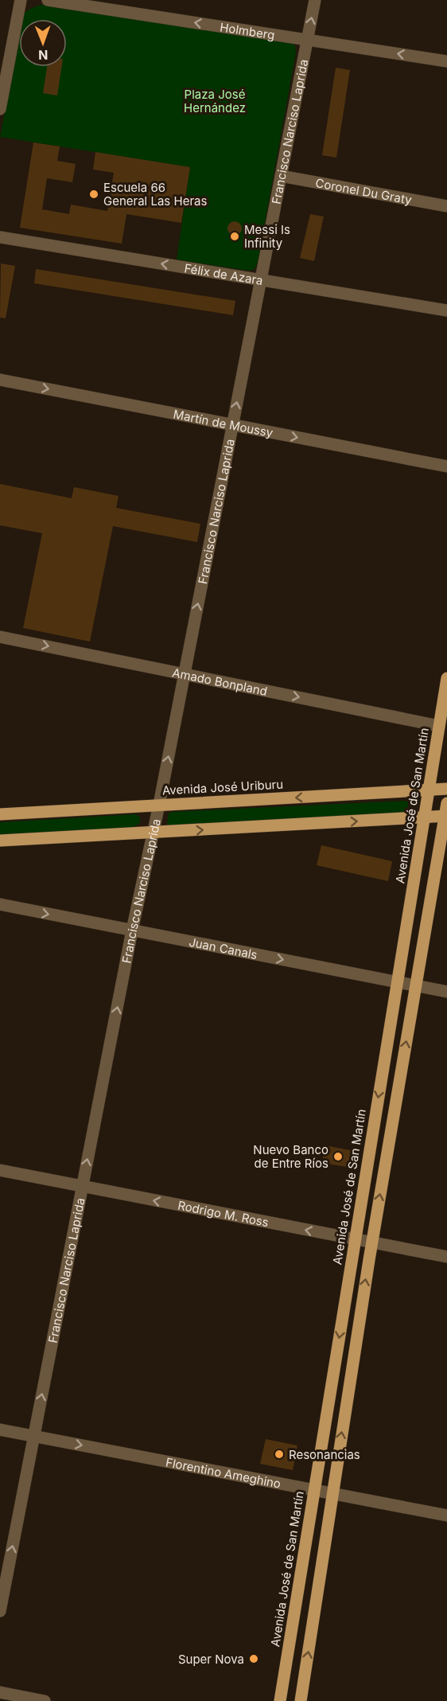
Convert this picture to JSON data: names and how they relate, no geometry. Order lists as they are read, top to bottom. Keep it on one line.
{"streets":{"main road":["Avenida José Uriburu","Avenida José de San Martín"],"street":["Holmberg","Francisco Narciso Laprida","Coronel Du Graty","Félix de Azara","Martín de Moussy","Amado Bonpland","Juan Canals","Rodrigo M. Ross","Florentino Ameghino"]},"crossings":[["Holmberg","Francisco Narciso Laprida"],["Francisco Narciso Laprida","Coronel Du Graty"],["Francisco Narciso Laprida","Félix de Azara"],["Francisco Narciso Laprida","Martín de Moussy"],["Francisco Narciso Laprida","Amado Bonpland"],["Francisco Narciso Laprida","Avenida José Uriburu"],["Francisco Narciso Laprida","Juan Canals"],["Francisco Narciso Laprida","Rodrigo M. Ross"],["Francisco Narciso Laprida","Florentino Ameghino"],["Amado Bonpland","Avenida José de San Martín"],["Avenida José Uriburu","Avenida José de San Martín"],["Avenida José de San Martín","Juan Canals"],["Avenida José de San Martín","Rodrigo M. Ross"],["Avenida José de San Martín","Florentino Ameghino"]],"one_way":["Holmberg","Francisco Narciso Laprida","Félix de Azara","Martín de Moussy","Amado Bonpland","Juan Canals","Rodrigo M. Ross","Florentino Ameghino"],"parks":["Plaza José Hernández"],"places":["Escuela 66 General Las Heras","Messi Is Infinity","Nuevo Banco de Entre Ríos","Resonancias","Super Nova"],"north":"bottom"}
